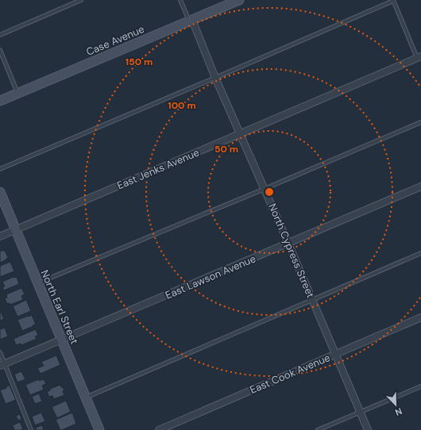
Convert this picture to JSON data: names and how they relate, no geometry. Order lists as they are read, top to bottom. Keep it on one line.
{"streets":{"street":["Case Avenue","East Jenks Avenue","North Cypress Street","East Lawson Avenue","North Earl Street","East Cook Avenue"]},"crossings":[["Case Avenue","North Cypress Street"],["East Jenks Avenue","North Cypress Street"],["East Jenks Avenue","North Earl Street"],["North Cypress Street","East Lawson Avenue"],["North Cypress Street","East Cook Avenue"],["East Lawson Avenue","North Earl Street"]],"north":"bottom right","rings":["150 m","100 m","50 m"]}
